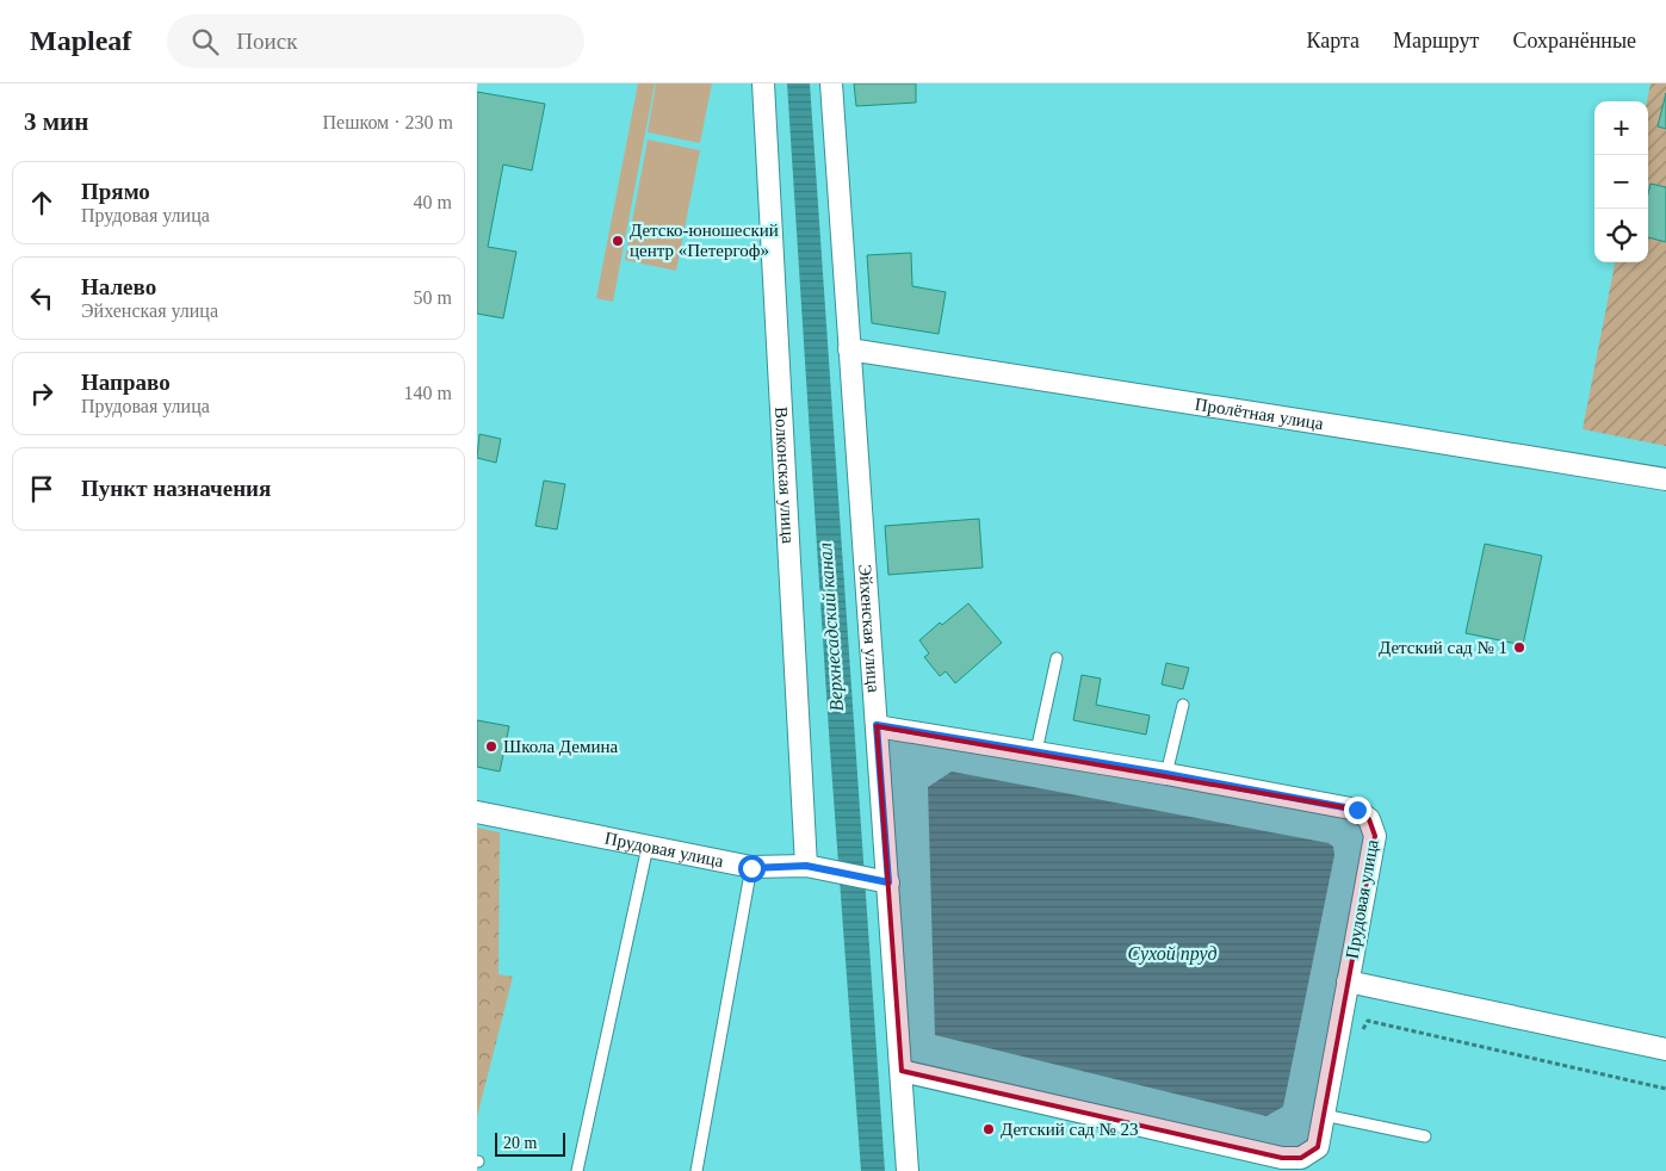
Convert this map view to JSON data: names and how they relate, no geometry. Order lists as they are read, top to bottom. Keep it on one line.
{"streets":{"street":["Пролётная улица","Волконская улица","Эйхенская улица","Прудовая улица"]},"crossings":[["Пролётная улица","Эйхенская улица"],["Волконская улица","Прудовая улица"],["Эйхенская улица","Прудовая улица"]],"water":["Верхнесадский канал","Сухой пруд"],"places":["Детско-юношеский центр «Петергоф»","Детский сад № 1","Школа Демина","Детский сад № 23"],"scale_bar":"20 m","page":{"header":"Mapleaf","search":"Поиск","nav":["Карта","Маршрут","Сохранённые"],"heading":["3 мин","Пешком · 230 m"],"map_buttons":["+","−"],"list":[["Прямо","Прудовая улица","40 m"],["Налево","Эйхенская улица","50 m"],["Направо","Прудовая улица","140 m"],"Пункт назначения"],"scale":"20 m"}}
